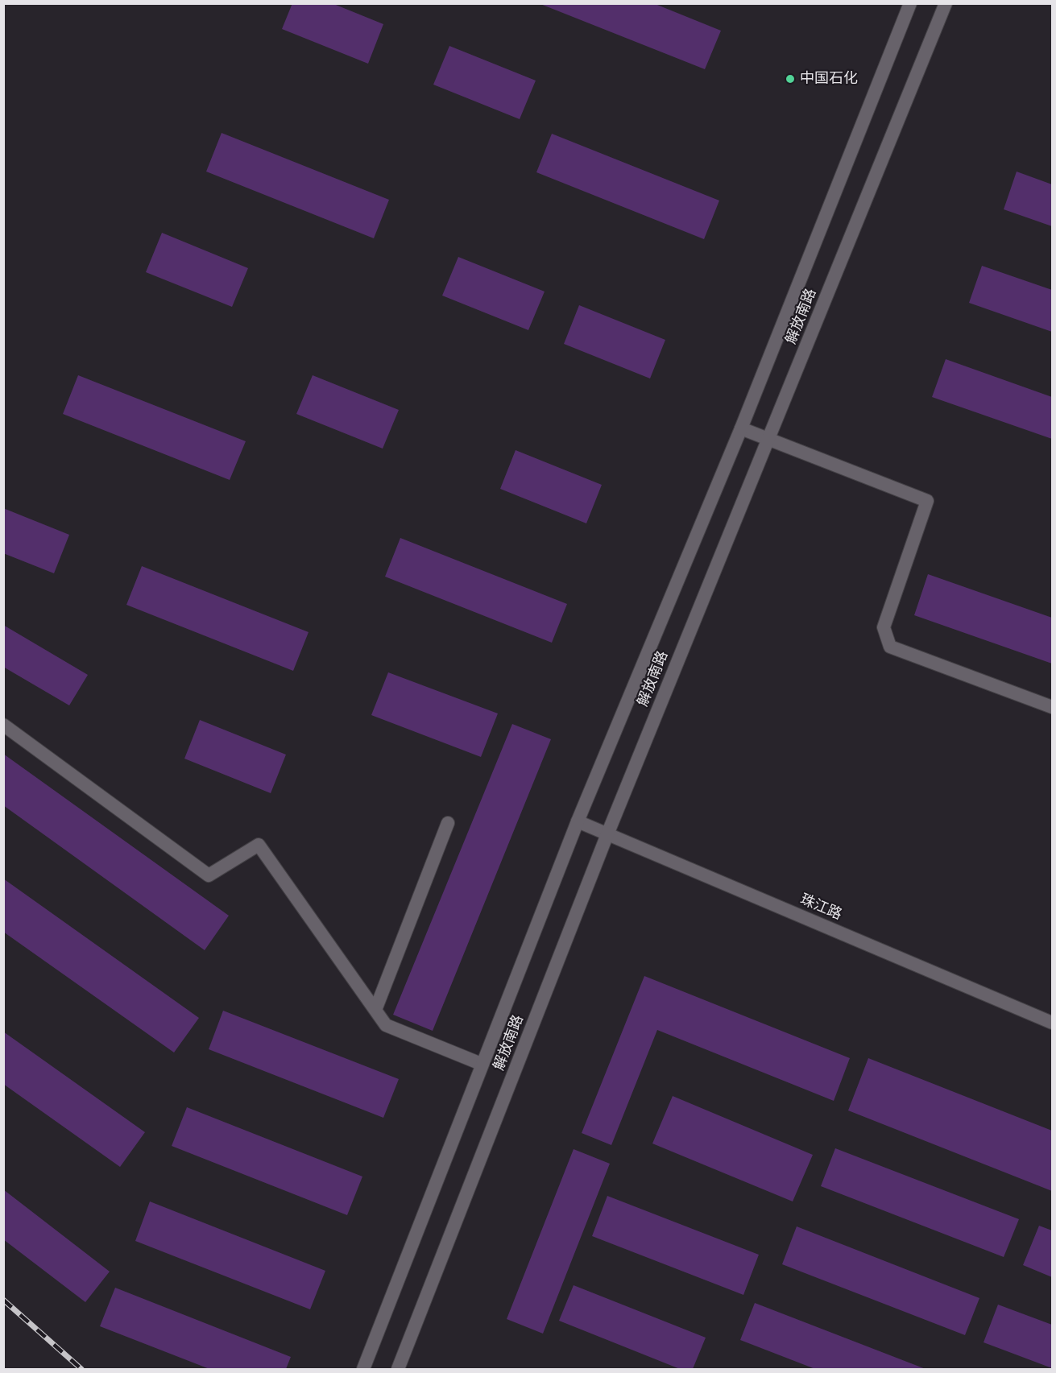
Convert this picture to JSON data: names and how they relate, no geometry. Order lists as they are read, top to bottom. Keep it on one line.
{"streets":{"main road":["解放南路","珠江路"]},"crossings":[["解放南路","珠江路"]],"places":["中国石化"]}
